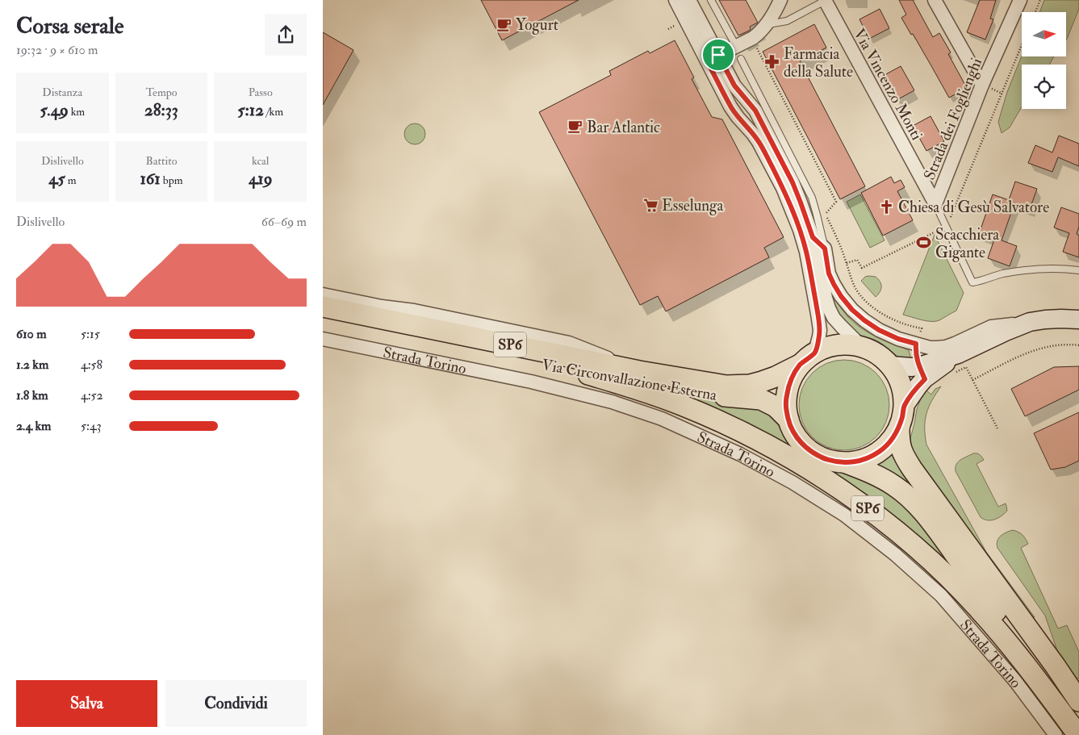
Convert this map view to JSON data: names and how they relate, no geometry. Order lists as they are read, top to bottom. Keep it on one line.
{"streets":{"main road":["SP6","Strada Torino","Via Circonvallazione Esterna"],"street":["Via Vincenzo Monti","Strada dei Foglienghi"]},"crossings":[["Via Vincenzo Monti","Strada dei Foglienghi"],["SP6","Strada Torino"],["SP6","Via Circonvallazione Esterna"],["Strada Torino","Via Circonvallazione Esterna"]],"places":{"cafe":["Yogurt","Bar Atlantic"],"pharmacy":["Farmacia della Salute"],"supermarket":["Esselunga"],"church":["Chiesa di Gesù Salvatore"],"sports":["Scacchiera Gigante"]},"north":"right","page":{"heading":["Corsa serale","19:32 · 9 × 610 m"],"stats":[["Distanza","5.49 km"],["Tempo","28:33"],["Passo","5:12 /km"],["Dislivello","45 m"],["Battito","161 bpm"],["kcal","419"]],"chart":["Dislivello","66–69 m"],"list":[{"name":"610 m","note":"5:15"},{"name":"1.2 km","note":"4:58"},{"name":"1.8 km","note":"4:52"},{"name":"2.4 km","note":"5:43"}],"buttons":["Salva","Condividi"]}}
